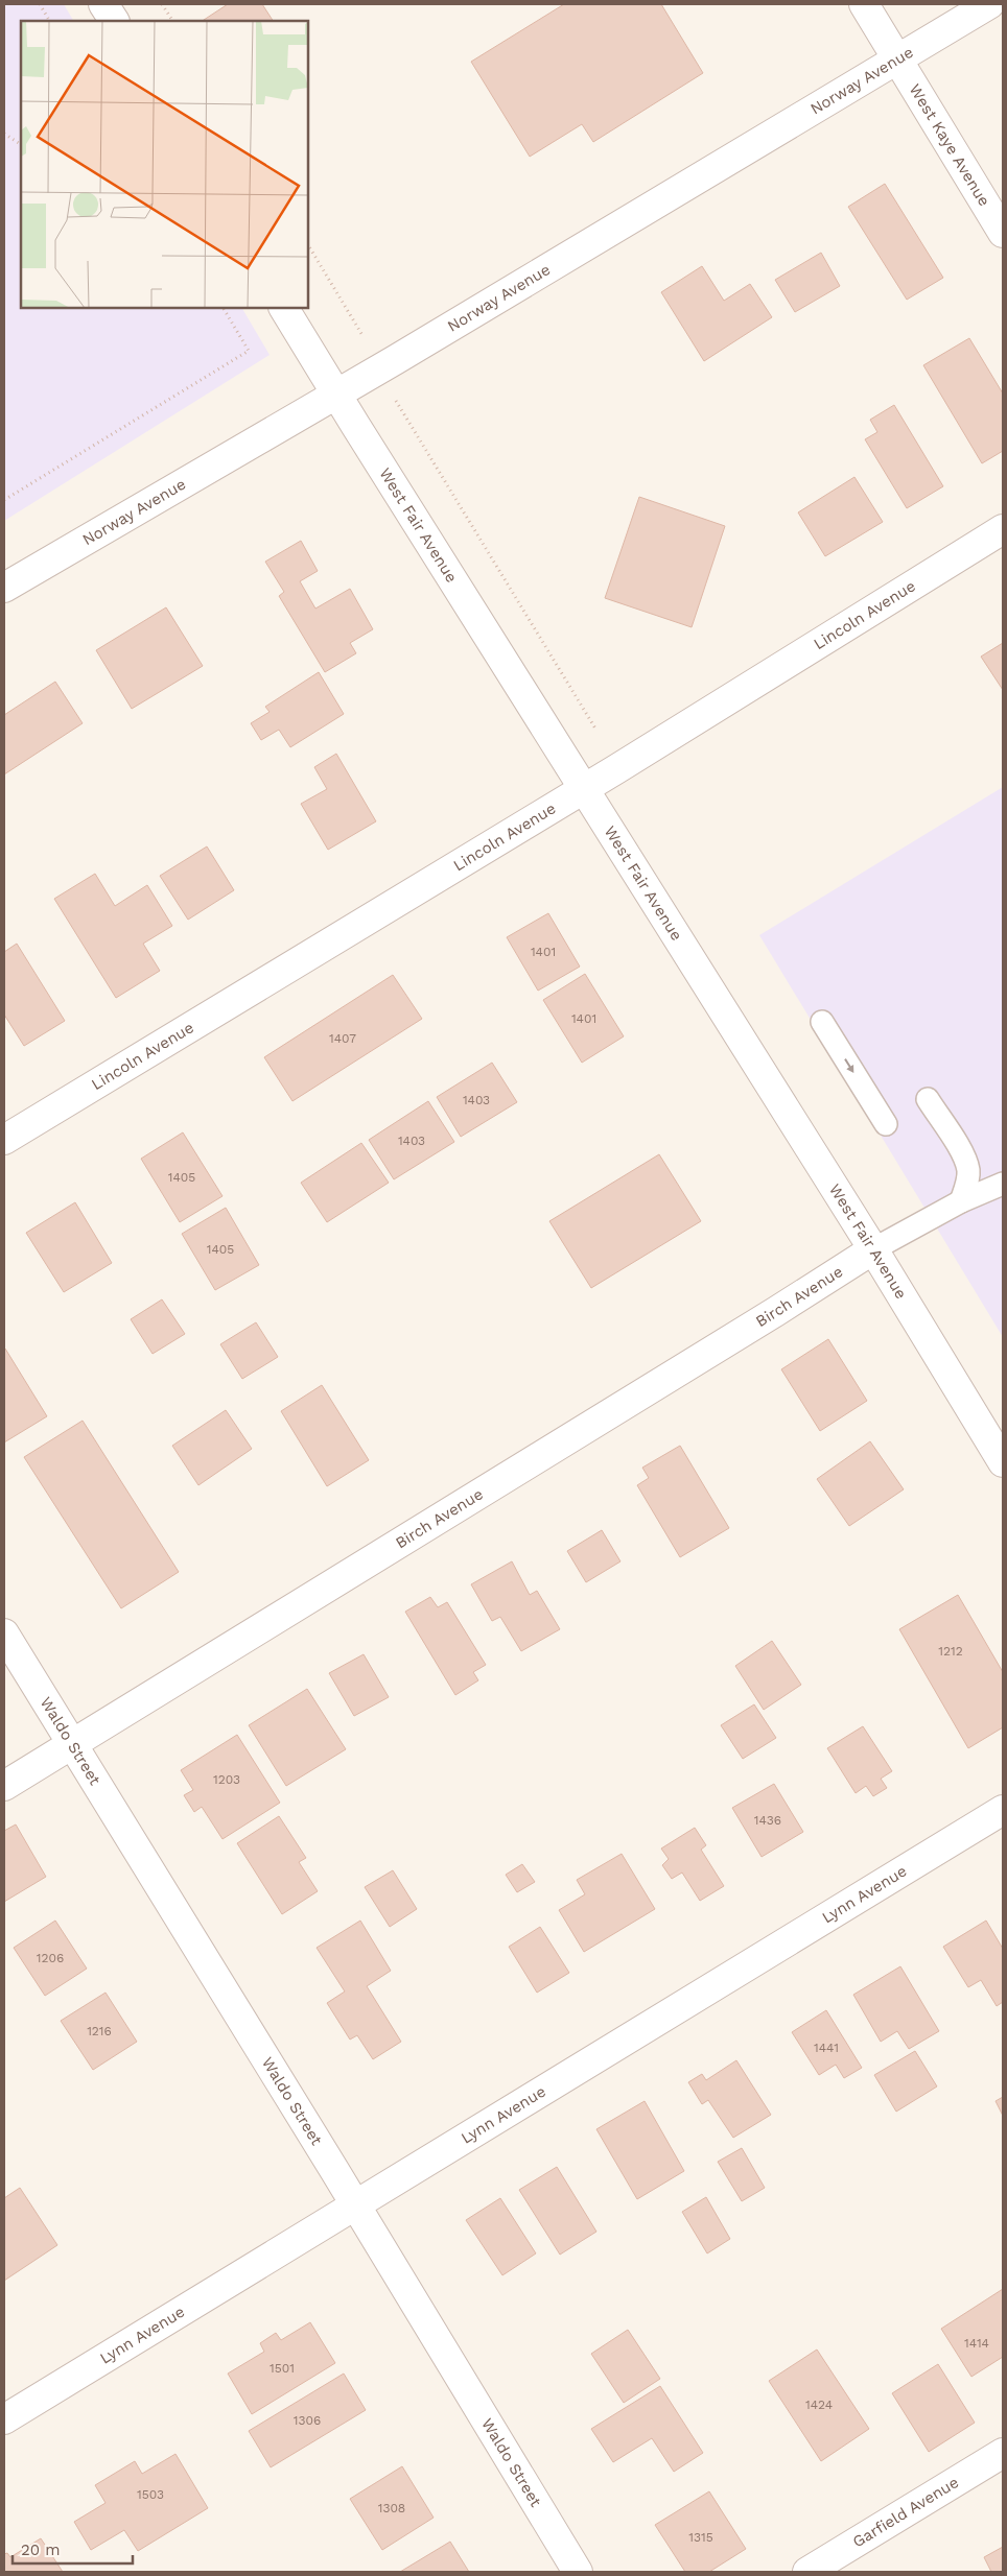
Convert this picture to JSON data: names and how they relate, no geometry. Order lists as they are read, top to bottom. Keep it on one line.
{"streets":{"street":["Norway Avenue","West Kaye Avenue","West Fair Avenue","Lincoln Avenue","Birch Avenue","Waldo Street","Lynn Avenue","Garfield Avenue"]},"crossings":[["Norway Avenue","West Kaye Avenue"],["Norway Avenue","West Fair Avenue"],["West Fair Avenue","Lincoln Avenue"],["West Fair Avenue","Birch Avenue"],["Birch Avenue","Waldo Street"],["Waldo Street","Lynn Avenue"]],"house_numbers":["1401","1401","1407","1403","1403","1405","1405","1212","1203","1436","1206","1216","1441","1414","1501","1424","1306","1503","1308","1315"],"scale_bar":"20 m"}
